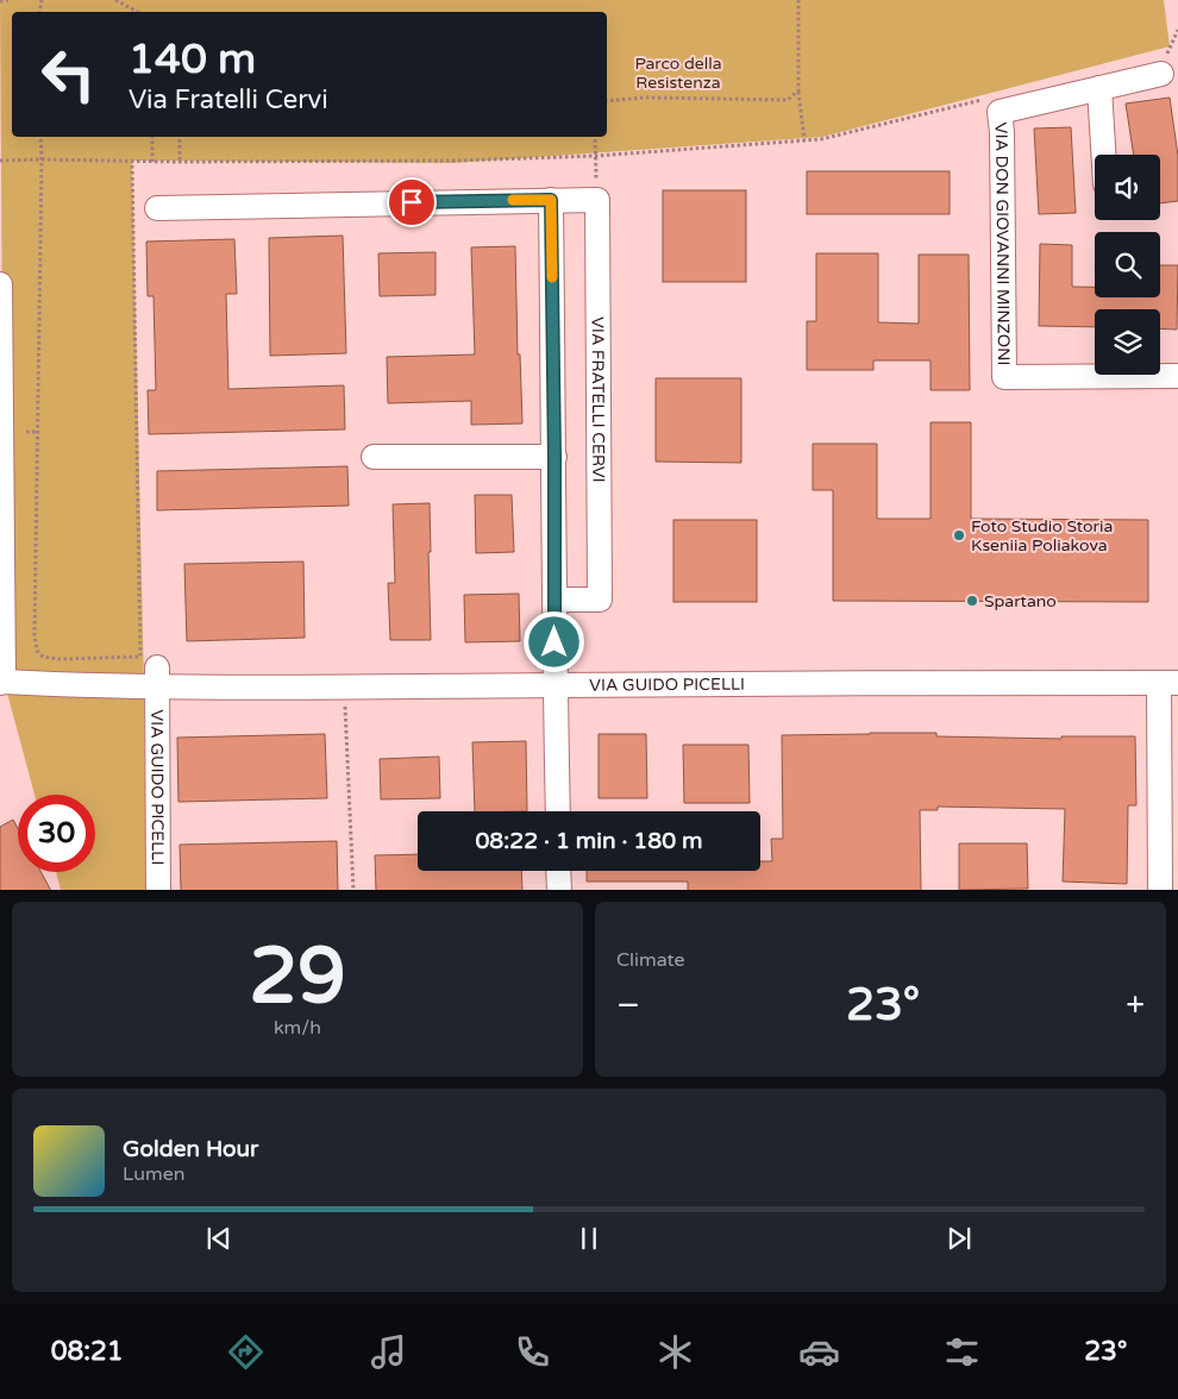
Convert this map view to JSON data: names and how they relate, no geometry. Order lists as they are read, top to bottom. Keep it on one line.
{"streets":{"street":["VIA DON GIOVANNI MINZONI","VIA FRATELLI CERVI","VIA GUIDO PICELLI"]},"parks":["Parco della Resistenza"],"places":["Foto Studio Storia Kseniia Poliakova","Spartano"],"page":{"turn":["140 m","Via Fratelli Cervi"],"limit":"30","trip":"08:22 · 1 min · 180 m","tile":[["29","km/h"],"Climate"],"heat":["−","23°","+"],"song":["Golden Hour","Lumen"],"tabs":["08:21","23°"]}}
